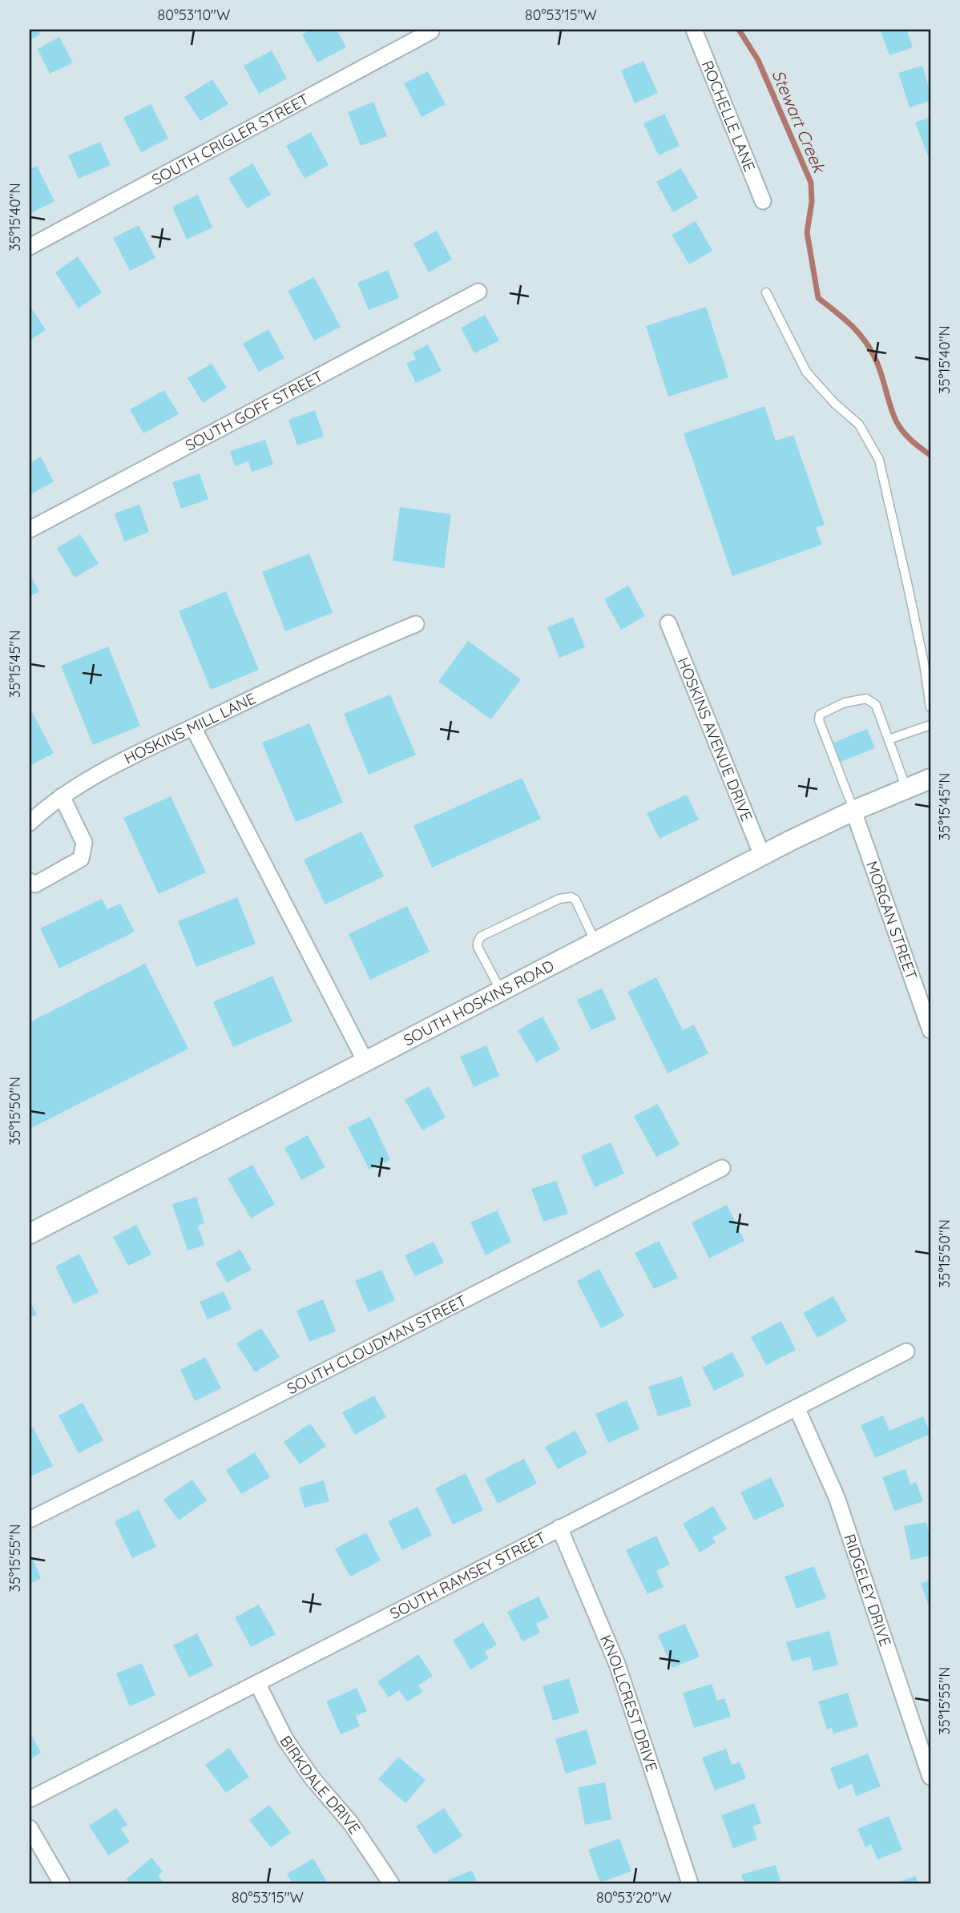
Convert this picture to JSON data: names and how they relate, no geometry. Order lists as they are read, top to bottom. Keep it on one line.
{"streets":{"street":["ROCHELLE LANE","SOUTH CRIGLER STREET","SOUTH GOFF STREET","HOSKINS MILL LANE","HOSKINS AVENUE DRIVE","MORGAN STREET","SOUTH HOSKINS ROAD","SOUTH CLOUDMAN STREET","SOUTH RAMSEY STREET","RIDGELEY DRIVE","KNOLLCREST DRIVE","BIRKDALE DRIVE"]},"crossings":[["HOSKINS AVENUE DRIVE","SOUTH HOSKINS ROAD"],["MORGAN STREET","SOUTH HOSKINS ROAD"],["SOUTH RAMSEY STREET","RIDGELEY DRIVE"],["SOUTH RAMSEY STREET","KNOLLCREST DRIVE"],["SOUTH RAMSEY STREET","BIRKDALE DRIVE"]],"water":["Stewart Creek"],"coordinates":["80°53'10\"W","80°53'15\"W","35°15'40\"N","35°15'45\"N","35°15'50\"N","35°15'55\"N","80°53'20\"W"]}
